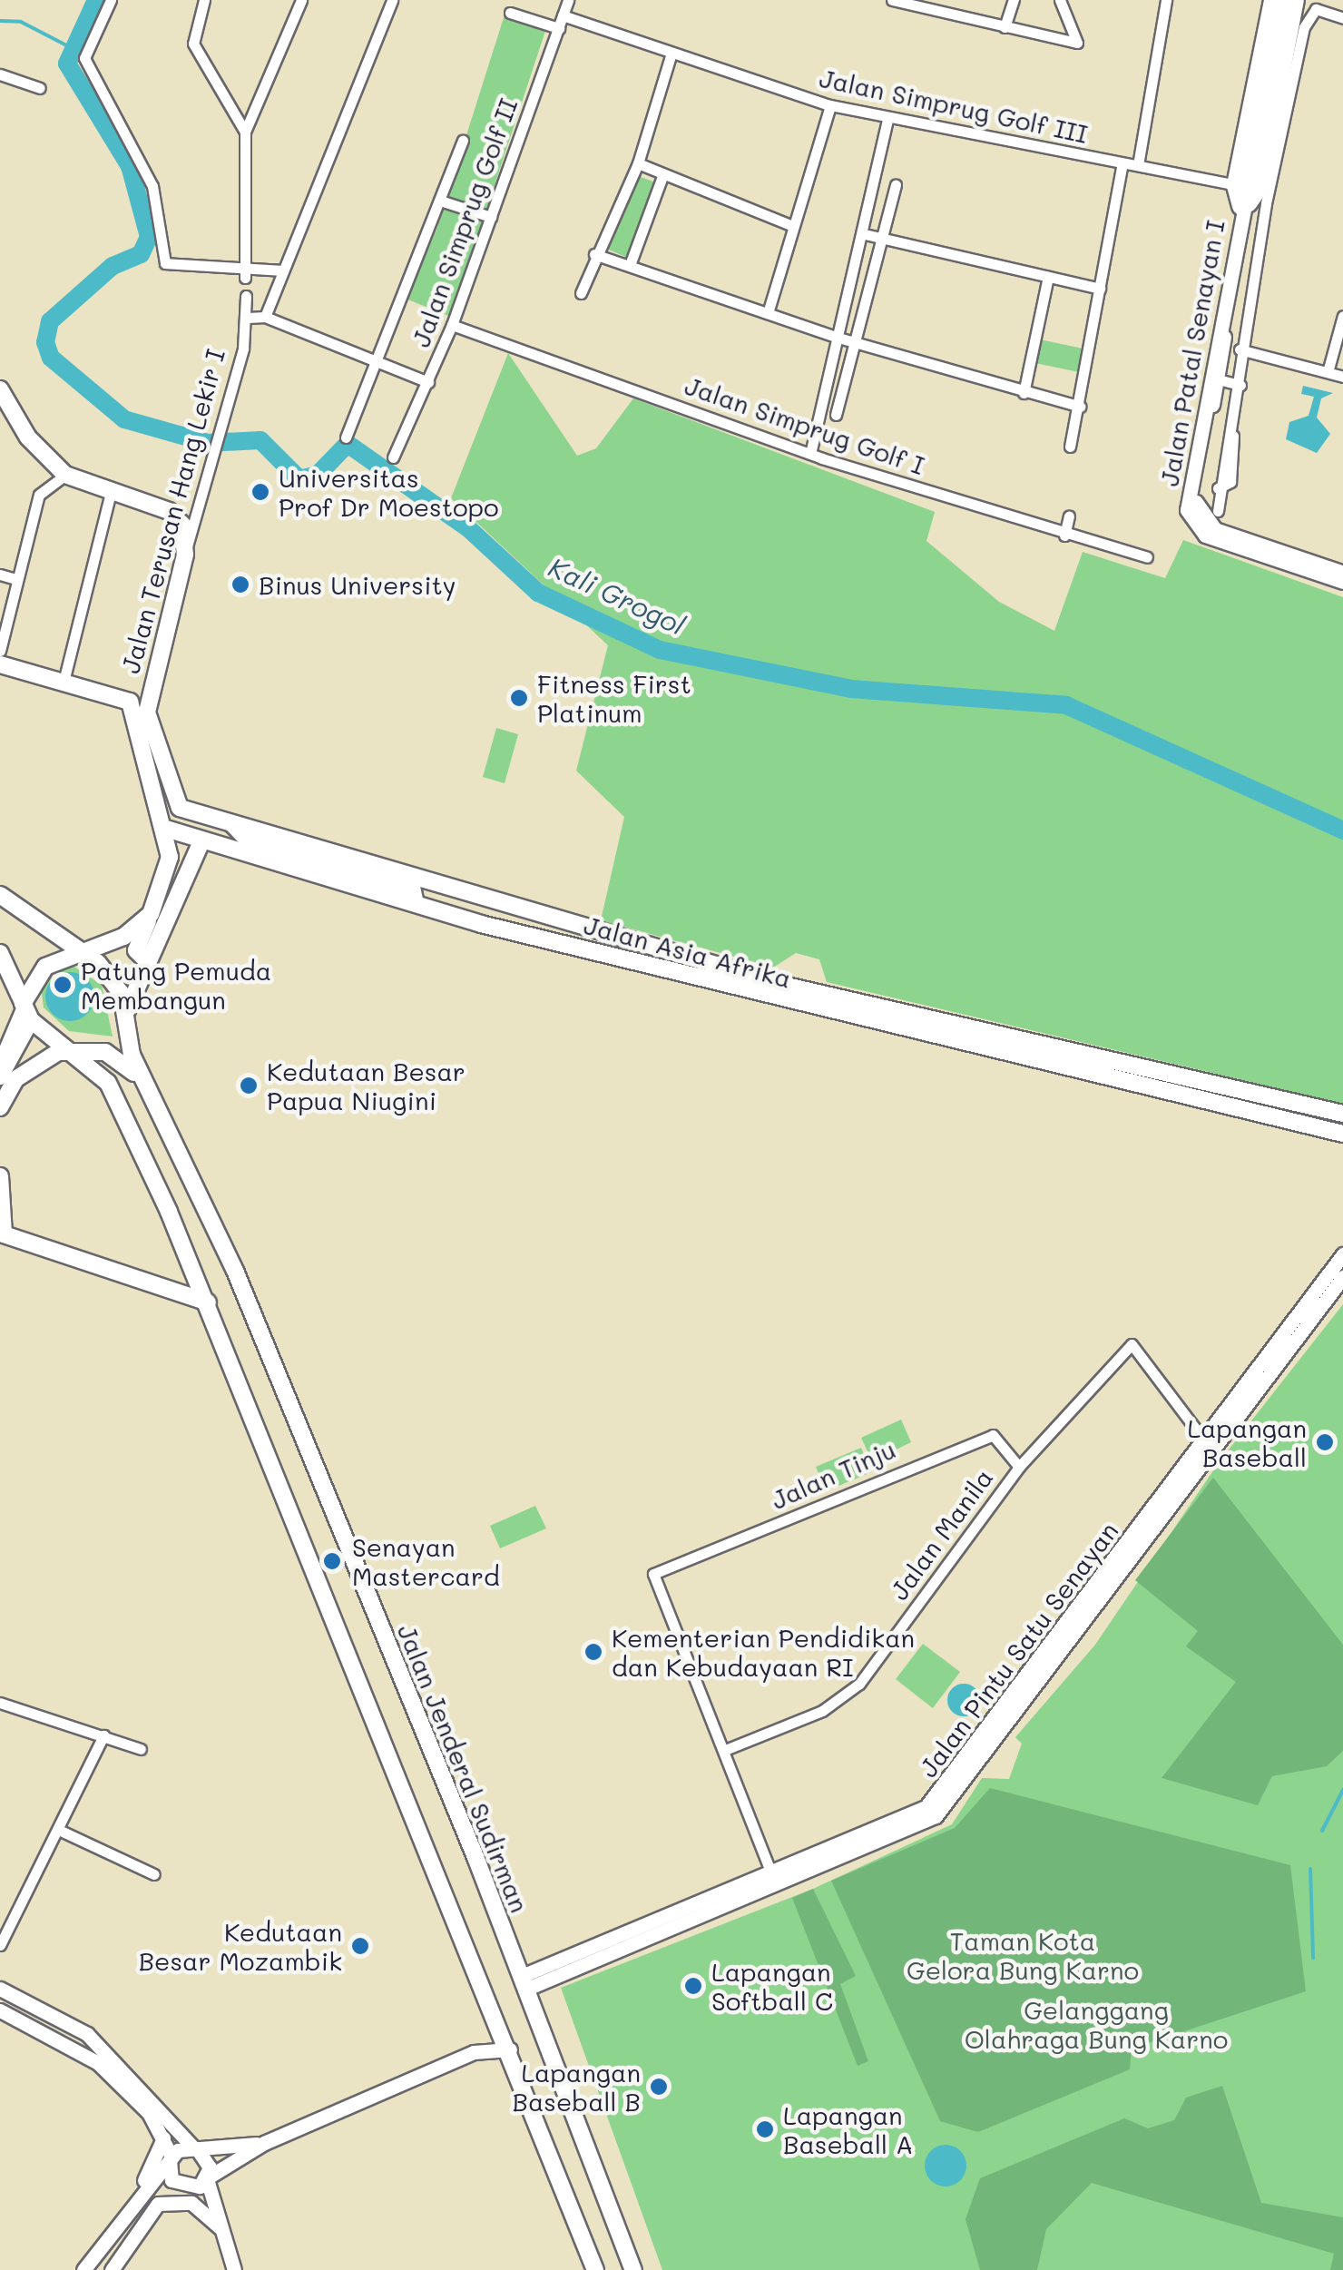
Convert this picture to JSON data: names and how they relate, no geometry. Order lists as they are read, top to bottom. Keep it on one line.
{"streets":{"main road":["Jalan Patal Senayan I","Jalan Terusan Hang Lekir I","Jalan Asia Afrika","Jalan Pintu Satu Senayan","Jalan Jenderal Sudirman"],"street":["Jalan Simprug Golf III","Jalan Simprug Golf II","Jalan Simprug Golf I","Jalan Tinju","Jalan Manila"]},"crossings":[["Jalan Simprug Golf III","Jalan Simprug Golf II"],["Jalan Simprug Golf III","Jalan Patal Senayan I"],["Jalan Simprug Golf II","Jalan Simprug Golf I"],["Jalan Terusan Hang Lekir I","Jalan Asia Afrika"],["Jalan Tinju","Jalan Manila"],["Jalan Manila","Jalan Pintu Satu Senayan"],["Jalan Pintu Satu Senayan","Jalan Jenderal Sudirman"]],"water":["Kali Grogol"],"parks":["Taman Kota Gelora Bung Karno","Gelanggang Olahraga Bung Karno"],"places":["Universitas Prof Dr Moestopo","Binus University","Fitness First Platinum","Patung Pemuda Membangun","Kedutaan Besar Papua Niugini","Lapangan Baseball","Senayan Mastercard","Kementerian Pendidikan dan Kebudayaan RI","Kedutaan Besar Mozambik","Lapangan Softball C","Lapangan Baseball B","Lapangan Baseball A"]}
